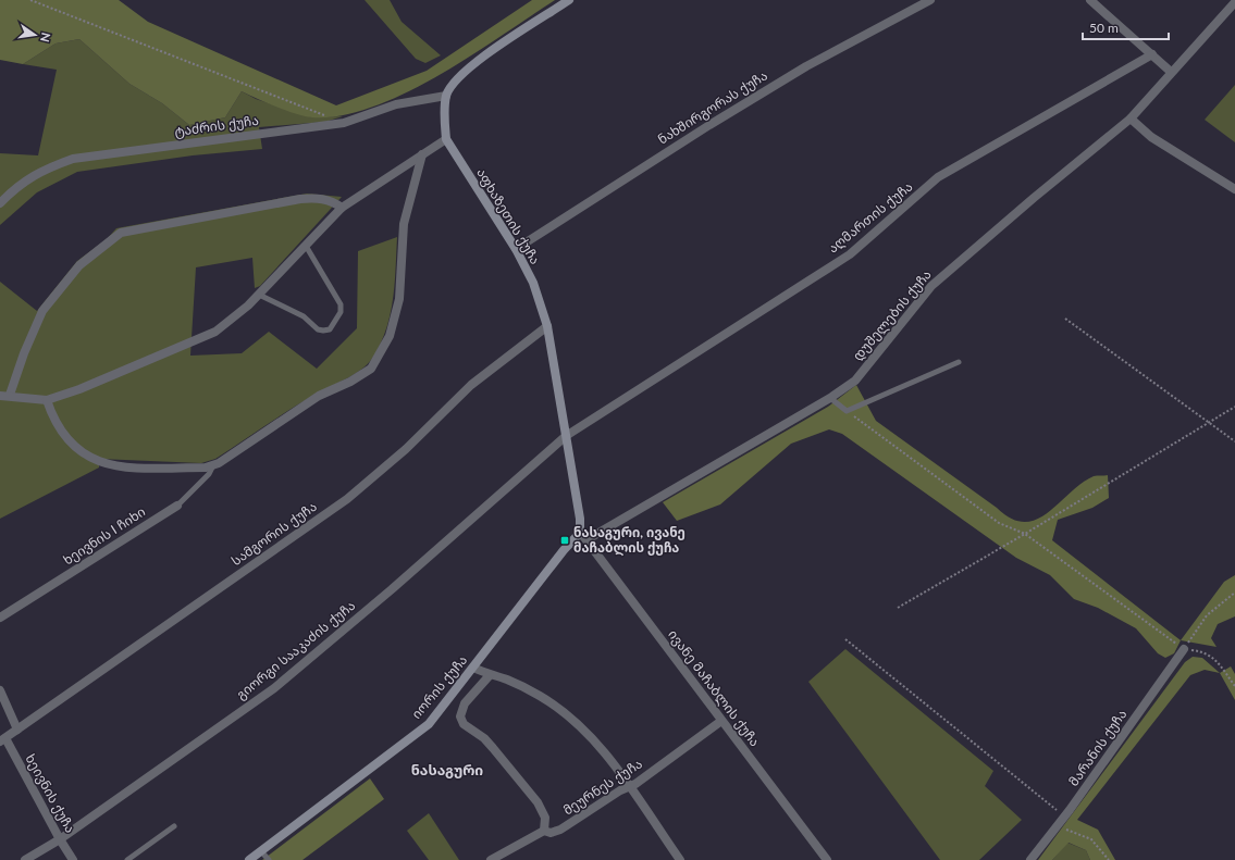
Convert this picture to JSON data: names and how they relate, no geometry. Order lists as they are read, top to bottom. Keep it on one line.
{"streets":{"street":["ნახშირგორას ქუჩა","ტაძრის ქუჩა","აფხაზეთის ქუჩა","აღმართის ქუჩა","დუშელების ქუჩა","სამგორის ქუჩა","ხეივნის I ჩიხი","გიორგი სააკაძის ქუჩა","იორის ქუჩა","ივანე მაჩაბლის ქუჩა","მარანის ქუჩა","მეურნეს ქუჩა","ხეივნის ქუჩა"]},"crossings":[["ნახშირგორას ქუჩა","აფხაზეთის ქუჩა"],["აფხაზეთის ქუჩა","აღმართის ქუჩა"],["აფხაზეთის ქუჩა","დუშელების ქუჩა"],["აფხაზეთის ქუჩა","სამგორის ქუჩა"],["აფხაზეთის ქუჩა","გიორგი სააკაძის ქუჩა"],["აფხაზეთის ქუჩა","იორის ქუჩა"],["აფხაზეთის ქუჩა","ივანე მაჩაბლის ქუჩა"],["აღმართის ქუჩა","გიორგი სააკაძის ქუჩა"],["დუშელების ქუჩა","იორის ქუჩა"],["დუშელების ქუჩა","ივანე მაჩაბლის ქუჩა"],["სამგორის ქუჩა","ხეივნის ქუჩა"],["გიორგი სააკაძის ქუჩა","ხეივნის ქუჩა"],["იორის ქუჩა","ივანე მაჩაბლის ქუჩა"],["ივანე მაჩაბლის ქუჩა","მეურნეს ქუჩა"]],"districts":["ნასაგური"],"places":{"transit":["ნასაგური, ივანე მაჩაბლის ქუჩა"]},"scale_bar":"50 m","north":"right"}
